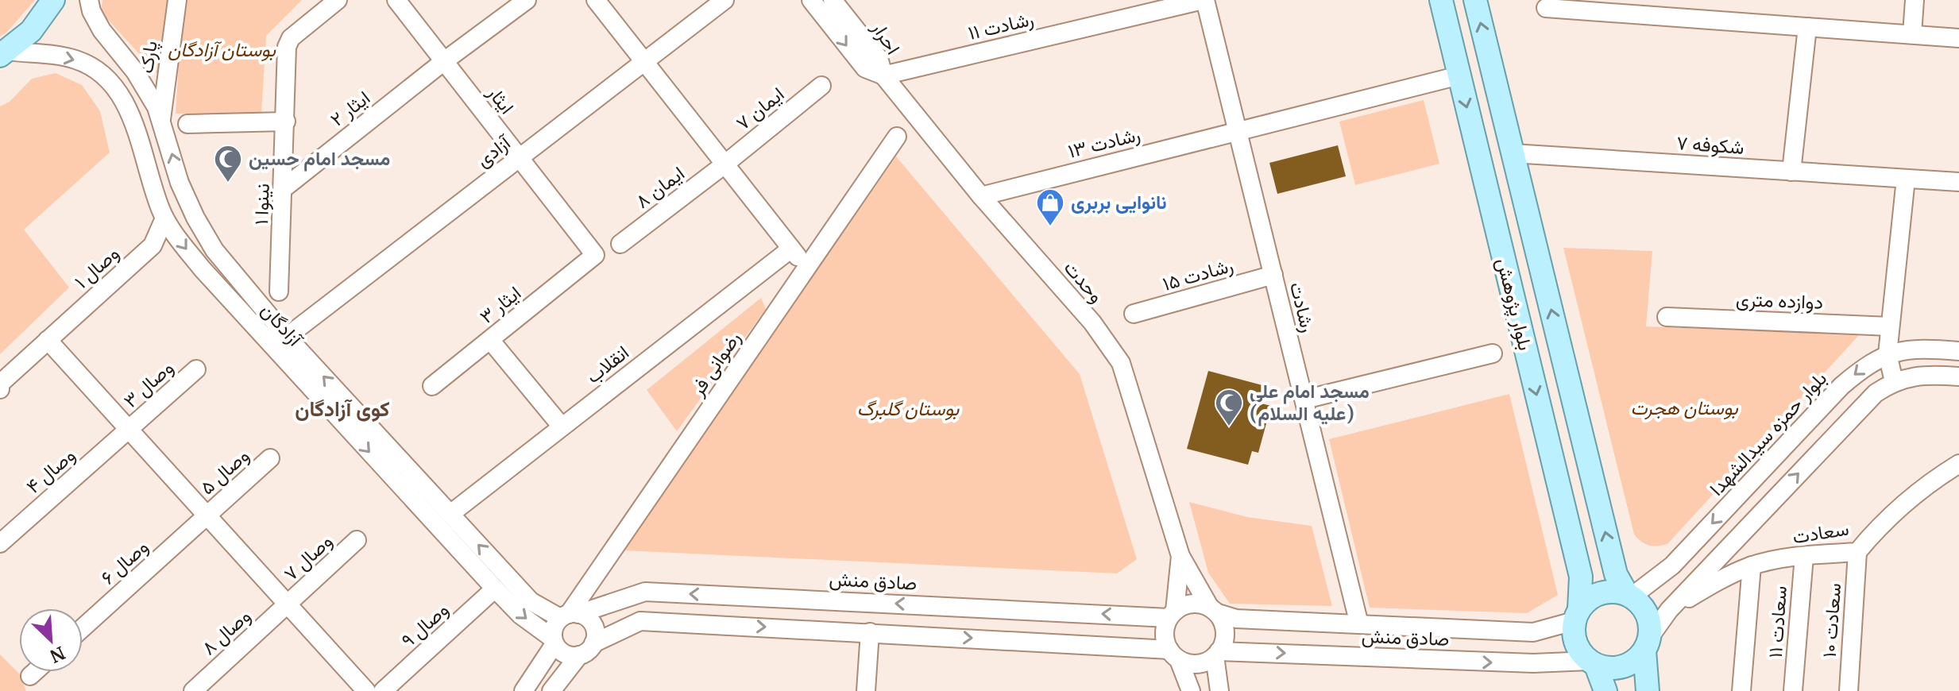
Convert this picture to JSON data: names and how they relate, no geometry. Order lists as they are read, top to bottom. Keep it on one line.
{"streets":{"main road":["بلوار پژوهش"],"street":["رشادت ۱۱","احرار","پارک","ایثار","ایثار ۲","ایمان ۷","رشادت ۱۳","شکوفه ۷","آزادی","ایمان ۸","نینوا ۱","وصال ۱","رشادت ۱۵","وحدت","دوازده متری","ایثار ۳","رشادت","آزادگان","رضوانی فر","انقلاب","وصال ۳","بلوار حمزه سیدالشهدا","وصال ۴","وصال ۵","سعادت","وصال ۷","وصال ۶","صادق منش","سعادت ۱۰","سعادت ۱۱","وصال ۹","وصال ۸"]},"crossings":[["رشادت ۱۱","احرار"],["رشادت ۱۱","وحدت"],["رشادت ۱۱","رشادت"],["احرار","وحدت"],["پارک","آزادگان"],["ایثار","ایثار ۲"],["ایثار","آزادی"],["ایثار","ایثار ۳"],["ایثار ۲","نینوا ۱"],["ایمان ۷","ایمان ۸"],["رشادت ۱۳","وحدت"],["رشادت ۱۳","بلوار پژوهش"],["رشادت ۱۳","رشادت"],["شکوفه ۷","بلوار پژوهش"],["آزادی","آزادگان"],["وصال ۱","آزادگان"],["رشادت ۱۵","رشادت"],["وحدت","صادق منش"],["بلوار پژوهش","بلوار حمزه سیدالشهدا"],["بلوار پژوهش","صادق منش"],["رشادت","صادق منش"],["آزادگان","رضوانی فر"],["آزادگان","انقلاب"],["آزادگان","صادق منش"],["آزادگان","وصال ۹"],["رضوانی فر","صادق منش"],["وصال ۳","وصال ۴"],["بلوار حمزه سیدالشهدا","صادق منش"],["وصال ۵","وصال ۶"],["سعادت","سعادت ۱۰"],["سعادت","سعادت ۱۱"],["وصال ۷","وصال ۸"]],"districts":["کوی آزادگان"],"parks":["بوستان آزادگان","بوستان هجرت","بوستان گلبرگ"],"places":{"mosque":["مسجد امام حسین","مسجد امام علی (علیه السلام)"],"shop":["نانوایی بربری"]},"north":"bottom right"}
